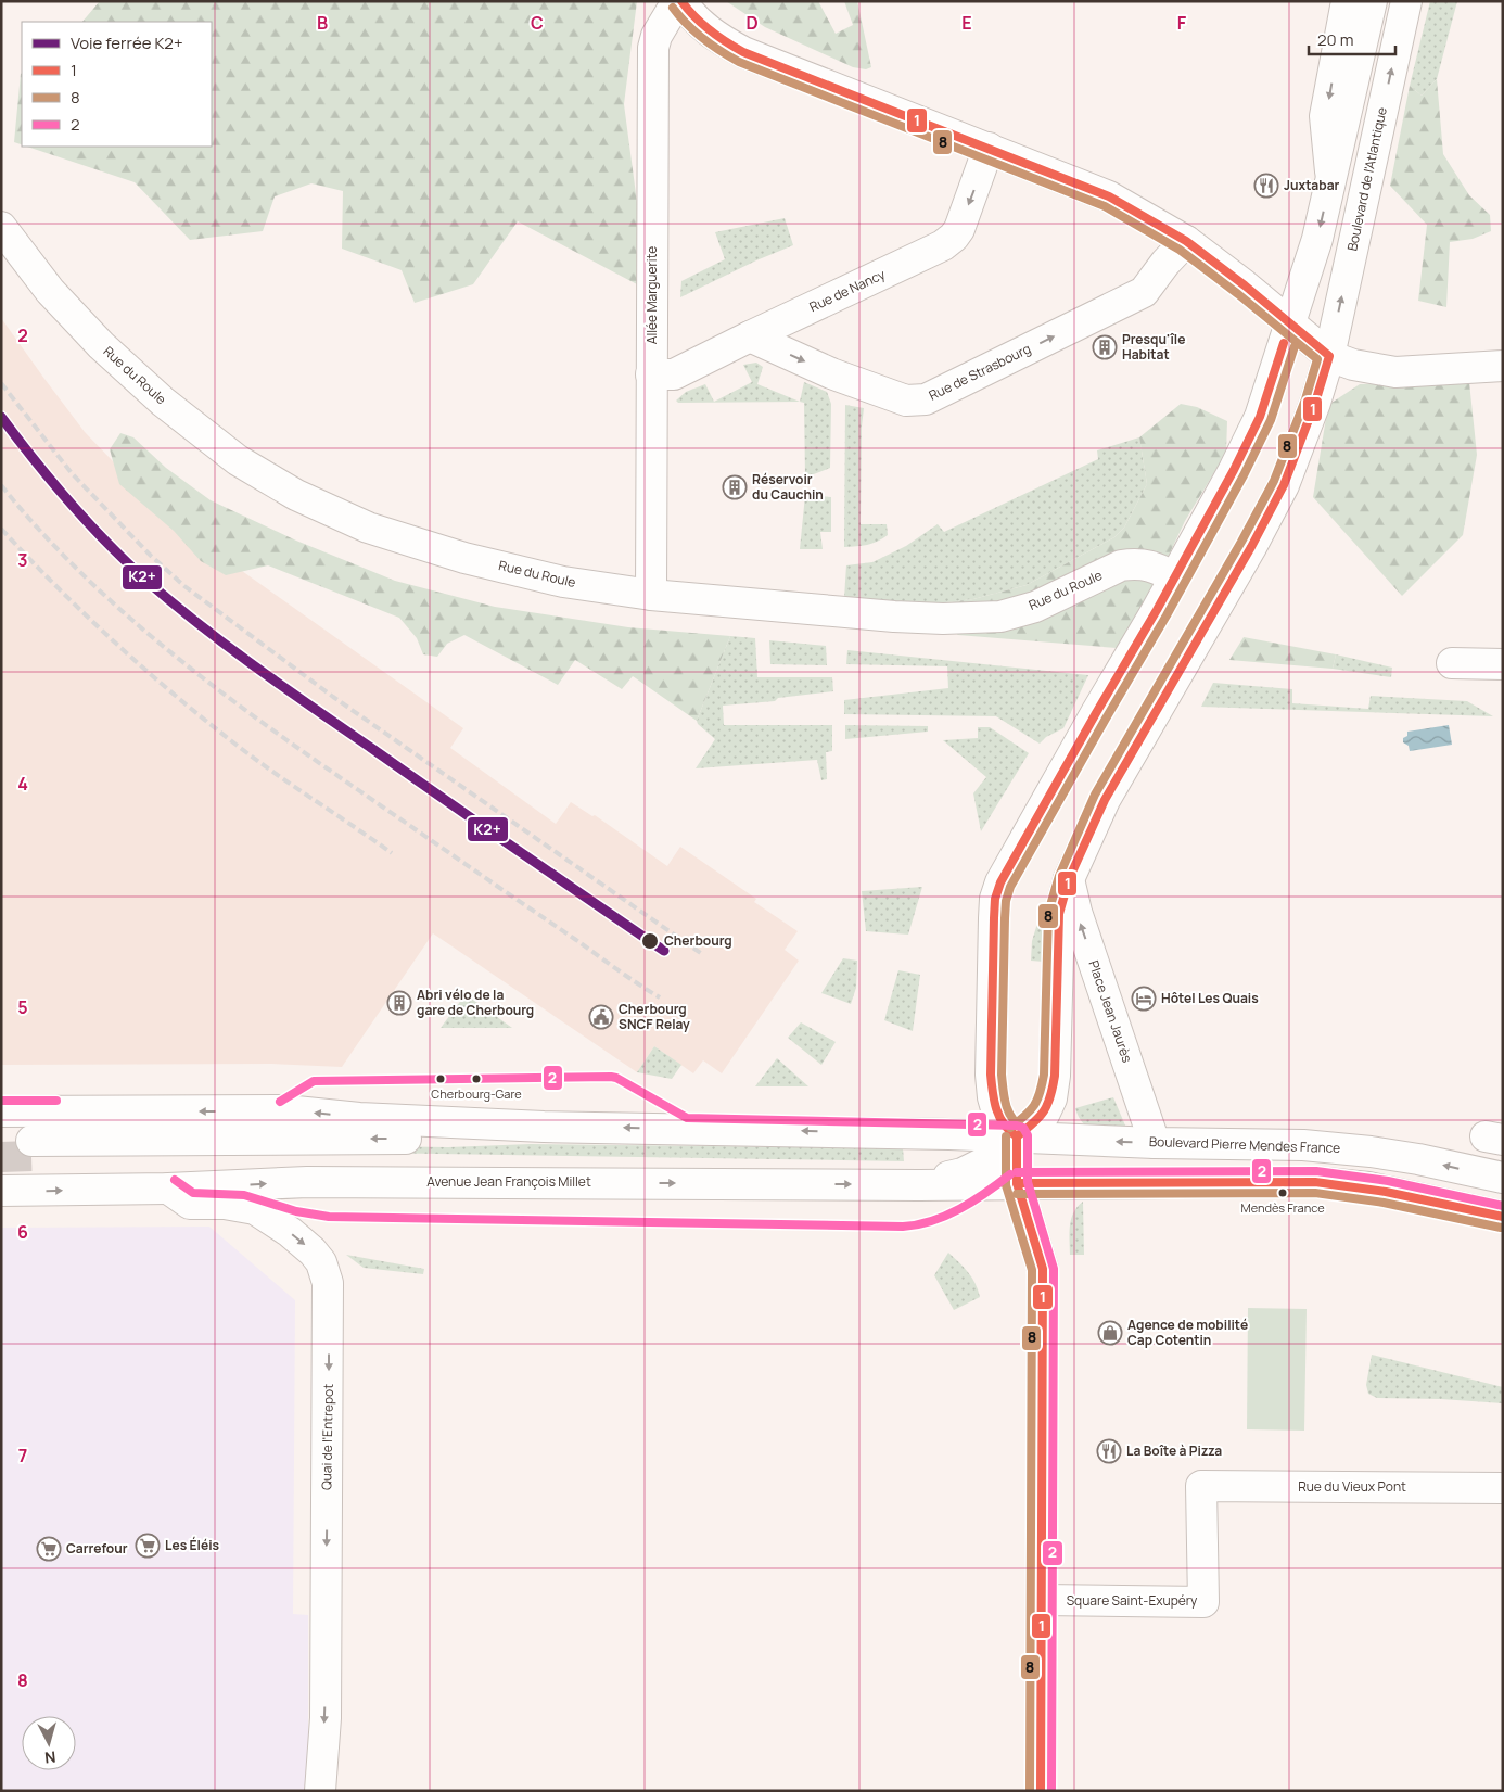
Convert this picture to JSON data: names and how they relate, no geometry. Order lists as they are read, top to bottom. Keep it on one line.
{"streets":{"main road":["Boulevard de l'Atlantique","Rue de Nancy","Allée Marguerite","Rue de Strasbourg","Rue du Roule","Place Jean Jaurès","Boulevard Pierre Mendes France","Avenue Jean François Millet","Quai de l'Entrepot","Rue du Vieux Pont","Square Saint-Exupéry"]},"crossings":[["Boulevard de l'Atlantique","Place Jean Jaurès"],["Boulevard de l'Atlantique","Boulevard Pierre Mendes France"],["Boulevard de l'Atlantique","Avenue Jean François Millet"],["Rue de Nancy","Allée Marguerite"],["Rue de Nancy","Rue de Strasbourg"],["Allée Marguerite","Rue du Roule"],["Place Jean Jaurès","Boulevard Pierre Mendes France"],["Avenue Jean François Millet","Quai de l'Entrepot"],["Rue du Vieux Pont","Square Saint-Exupéry"]],"one_way":["Rue de Nancy","Rue de Strasbourg","Quai de l'Entrepot"],"places":{"restaurant":["Juxtabar","La Boîte à Pizza"],"building":["Presqu'île Habitat","Réservoir du Cauchin","Abri vélo de la gare de Cherbourg"],"other":["Cherbourg","Cherbourg-Gare","Mendès France"],"hotel":["Hôtel Les Quais"],"public building":["Cherbourg SNCF Relay"],"shop":["Agence de mobilité Cap Cotentin"],"supermarket":["Les Éléis","Carrefour"]},"lines":["transit line 1","transit line 8","rail line K2+","transit line 2"],"legend":["Voie ferrée K2+","1","8","2"],"scale_bar":"20 m","north":"bottom","grid":{"columns":["B","C","D","E","F"],"rows":["2","3","4","5","6","7","8"]}}
